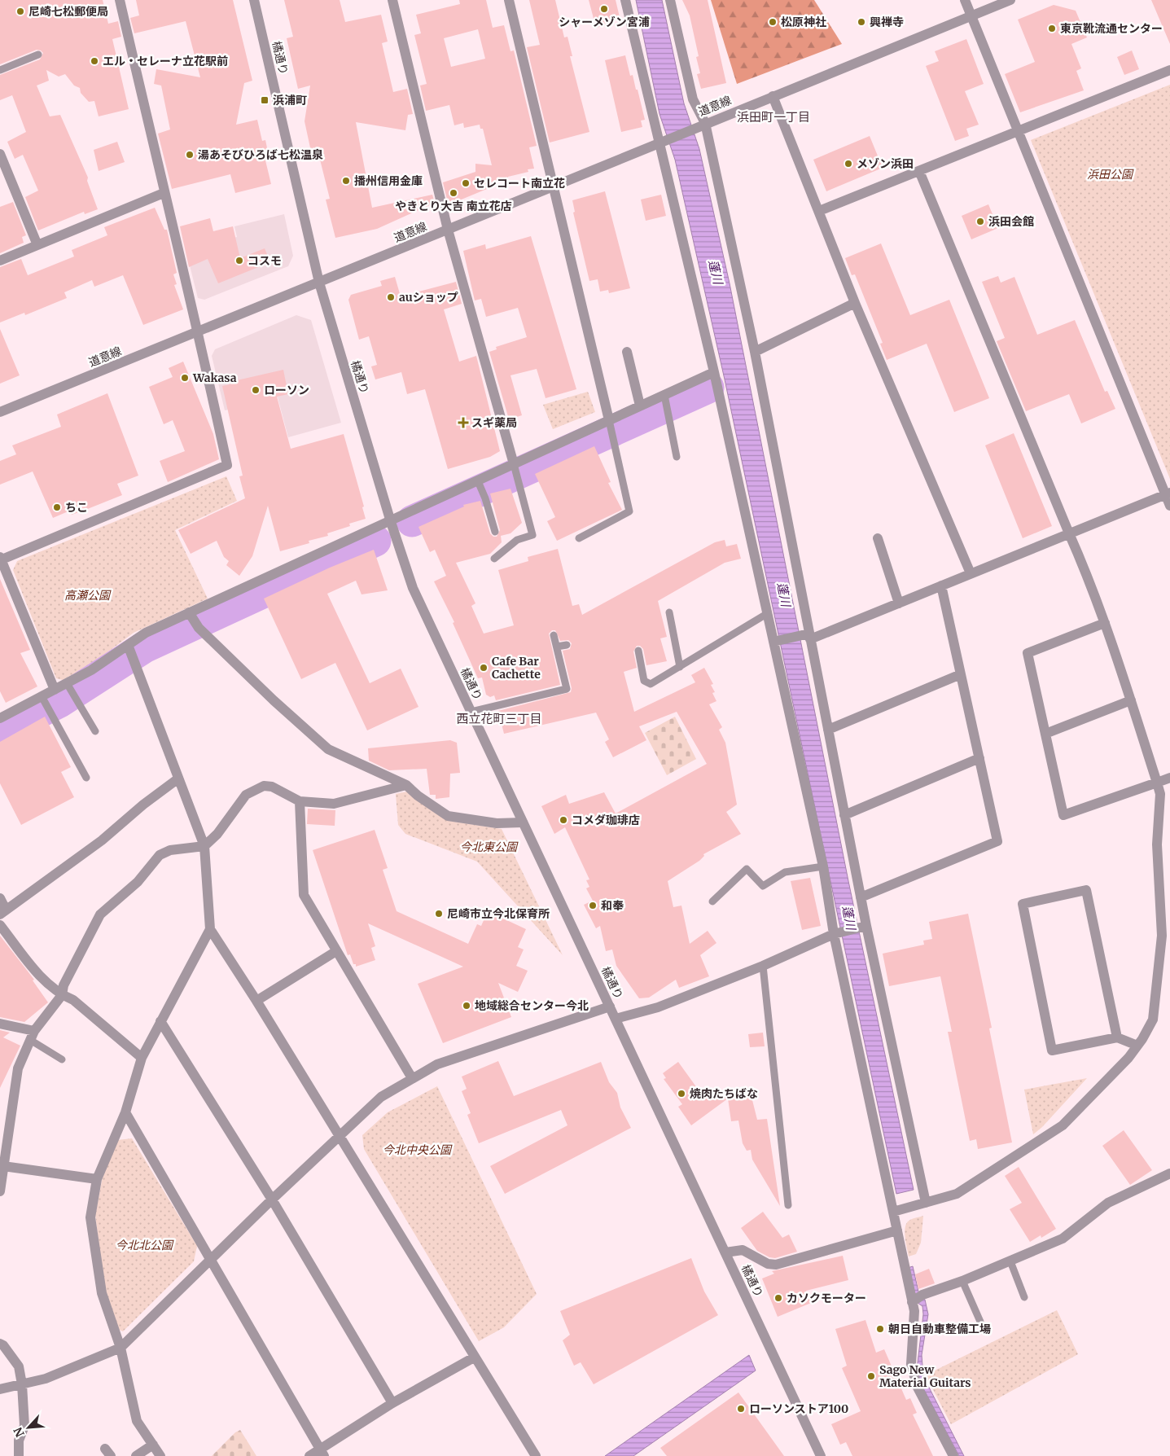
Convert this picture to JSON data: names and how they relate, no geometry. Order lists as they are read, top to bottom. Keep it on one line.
{"streets":{"street":["橘通り","道意線"]},"crossings":[["橘通り","道意線"]],"districts":["浜田町一丁目","西立花町三丁目"],"water":["蓬川"],"parks":["浜田公園","高瀬公園","今北東公園","今北中央公園","今北北公園"],"places":{"other":["シャーメゾン宮浦","尼崎七松郵便局","松原神社","興禅寺","東京靴流通センター","エル・セレーナ立花駅前","湯あそびひろば七松温泉","メゾン浜田","播州信用金庫","セレコート南立花","やきとり大吉 南立花店","浜田会館","コスモ","auショップ","Wakasa","ローソン","ちこ","Cafe Bar Cachette","コメダ珈琲店","和奉","尼崎市立今北保育所","地域総合センター今北","焼肉たちばな","カソクモーター","朝日自動車整備工場","Sago New Material Guitars","ローソンストア100"],"transit":["浜浦町"],"health":["スギ薬局"]},"north":"bottom left"}
